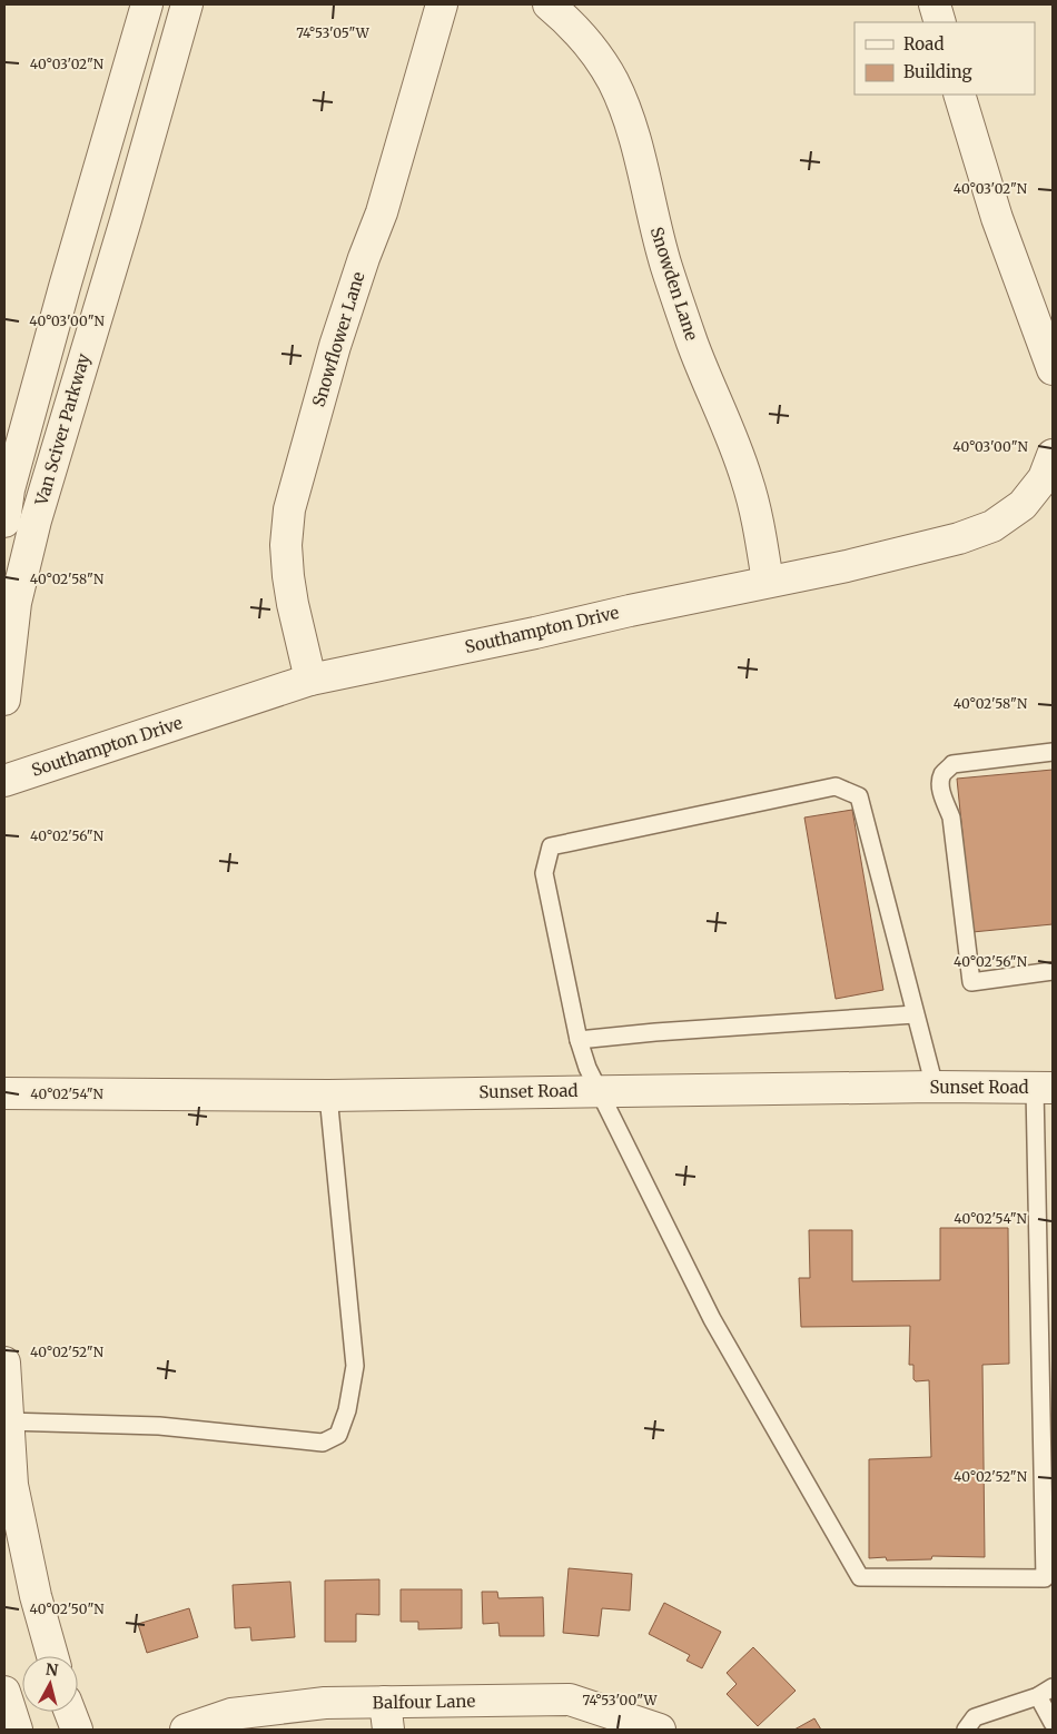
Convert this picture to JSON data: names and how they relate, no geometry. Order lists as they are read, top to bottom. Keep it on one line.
{"streets":{"street":["Snowden Lane","Snowflower Lane","Van Sciver Parkway","Southampton Drive","Sunset Road","Balfour Lane"]},"crossings":[["Snowden Lane","Southampton Drive"],["Snowflower Lane","Southampton Drive"]],"legend":["Road","Building"],"north":"top","coordinates":["74°53'05\"W","40°03'02\"N","40°03'00\"N","40°02'58\"N","40°02'56\"N","40°02'54\"N","40°02'52\"N","40°02'50\"N","74°53'00\"W"]}
